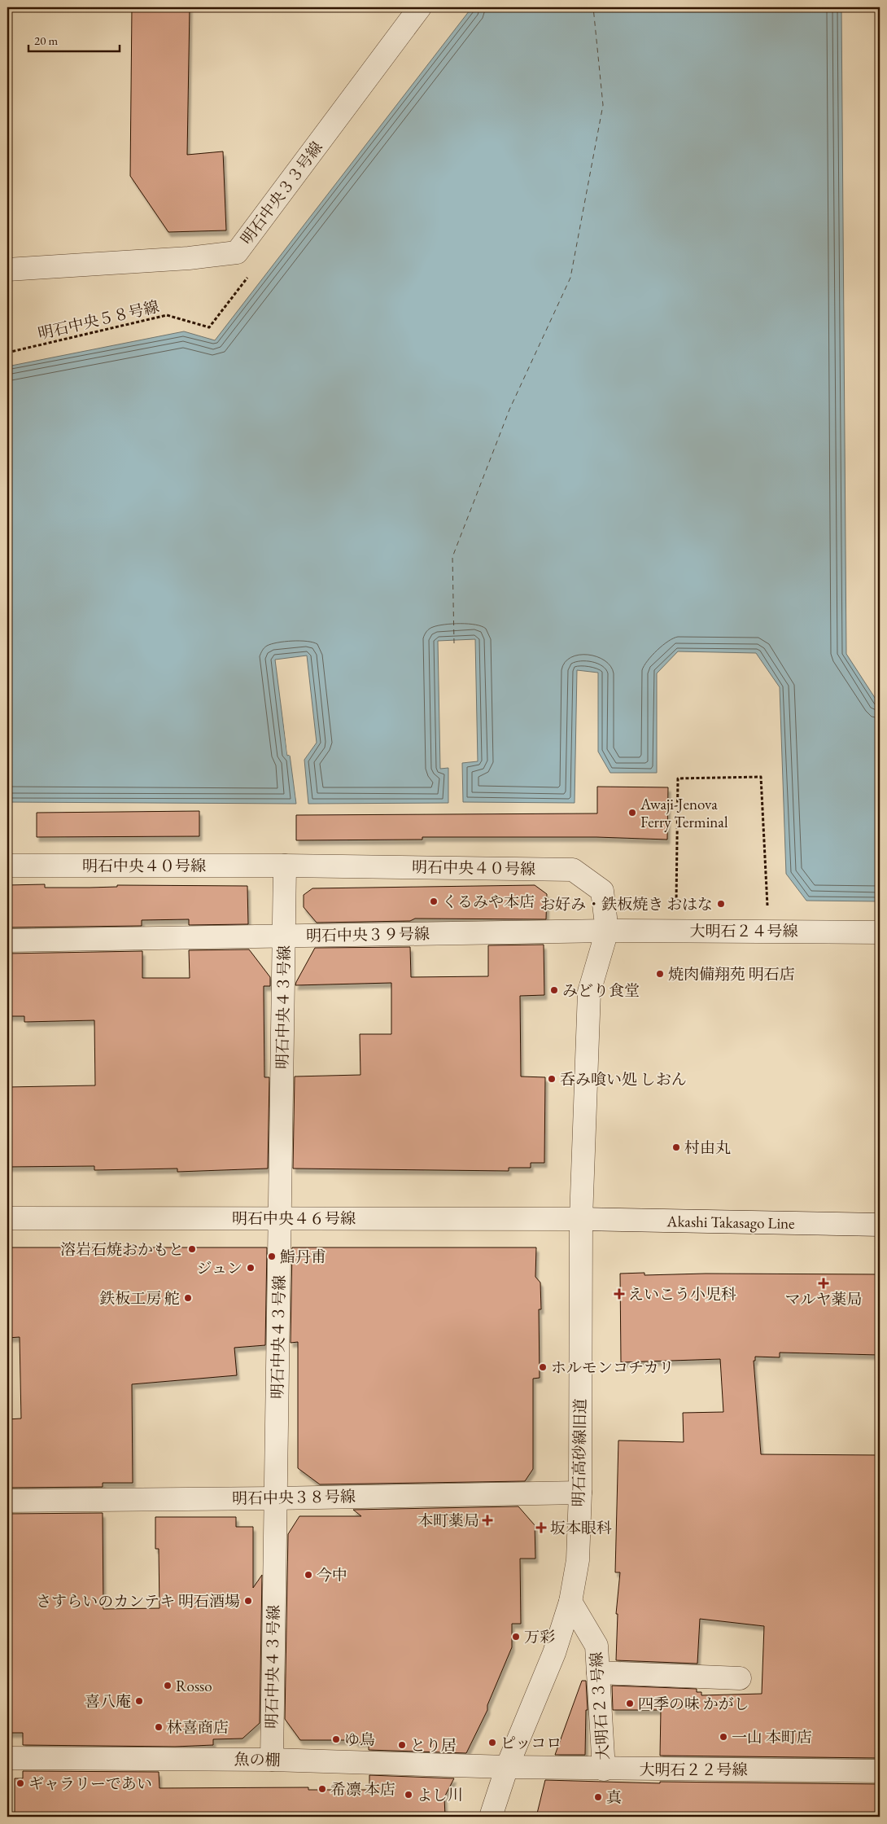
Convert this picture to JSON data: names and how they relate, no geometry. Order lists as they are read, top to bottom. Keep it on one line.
{"streets":{"street":["明石中央３３号線","明石中央４０号線","大明石２４号線","明石中央３９号線","明石中央４３号線","明石中央４６号線","Akashi Takasago Line","明石高砂線旧道","明石中央３８号線","大明石２３号線","魚の棚","大明石２２号線"],"path":["明石中央５８号線"]},"crossings":[["明石中央３３号線","明石中央５８号線"],["明石中央４０号線","大明石２４号線"],["明石中央４０号線","明石中央３９号線"],["明石中央４０号線","明石中央４３号線"],["明石中央４０号線","明石中央４６号線"],["明石中央４０号線","Akashi Takasago Line"],["明石中央４０号線","明石高砂線旧道"],["大明石２４号線","明石中央３９号線"],["明石中央３９号線","明石中央４３号線"],["明石中央４３号線","明石中央４６号線"],["明石中央４３号線","明石中央３８号線"],["明石中央４３号線","魚の棚"],["明石中央４６号線","Akashi Takasago Line"],["明石中央４６号線","明石高砂線旧道"],["Akashi Takasago Line","明石高砂線旧道"],["明石高砂線旧道","明石中央３８号線"],["明石高砂線旧道","大明石２３号線"],["明石高砂線旧道","魚の棚"],["明石高砂線旧道","大明石２２号線"],["大明石２３号線","大明石２２号線"],["魚の棚","大明石２２号線"]],"places":{"other":["Awaji-Jenova Ferry Terminal","くるみや本店","お好み・鉄板焼き おはな","焼肉備翔苑 明石店","みどり食堂","呑み喰い処 しおん","村由丸","溶岩石焼おかもと","鮨丹甫","ジュン","鉄板工房 舵","ホルモンコチカリ","今中","さすらいのカンテキ 明石酒場","万彩","Rosso","喜八庵","四季の味 かがし","林喜商店","一山 本町店","ゆ鳥","ピッコロ","とり居","ギャラリーであい","希凛 本店","よし川","真"],"health":["マルヤ薬局","えいこう小児科","本町薬局","坂本眼科"]},"scale_bar":"20 m"}
